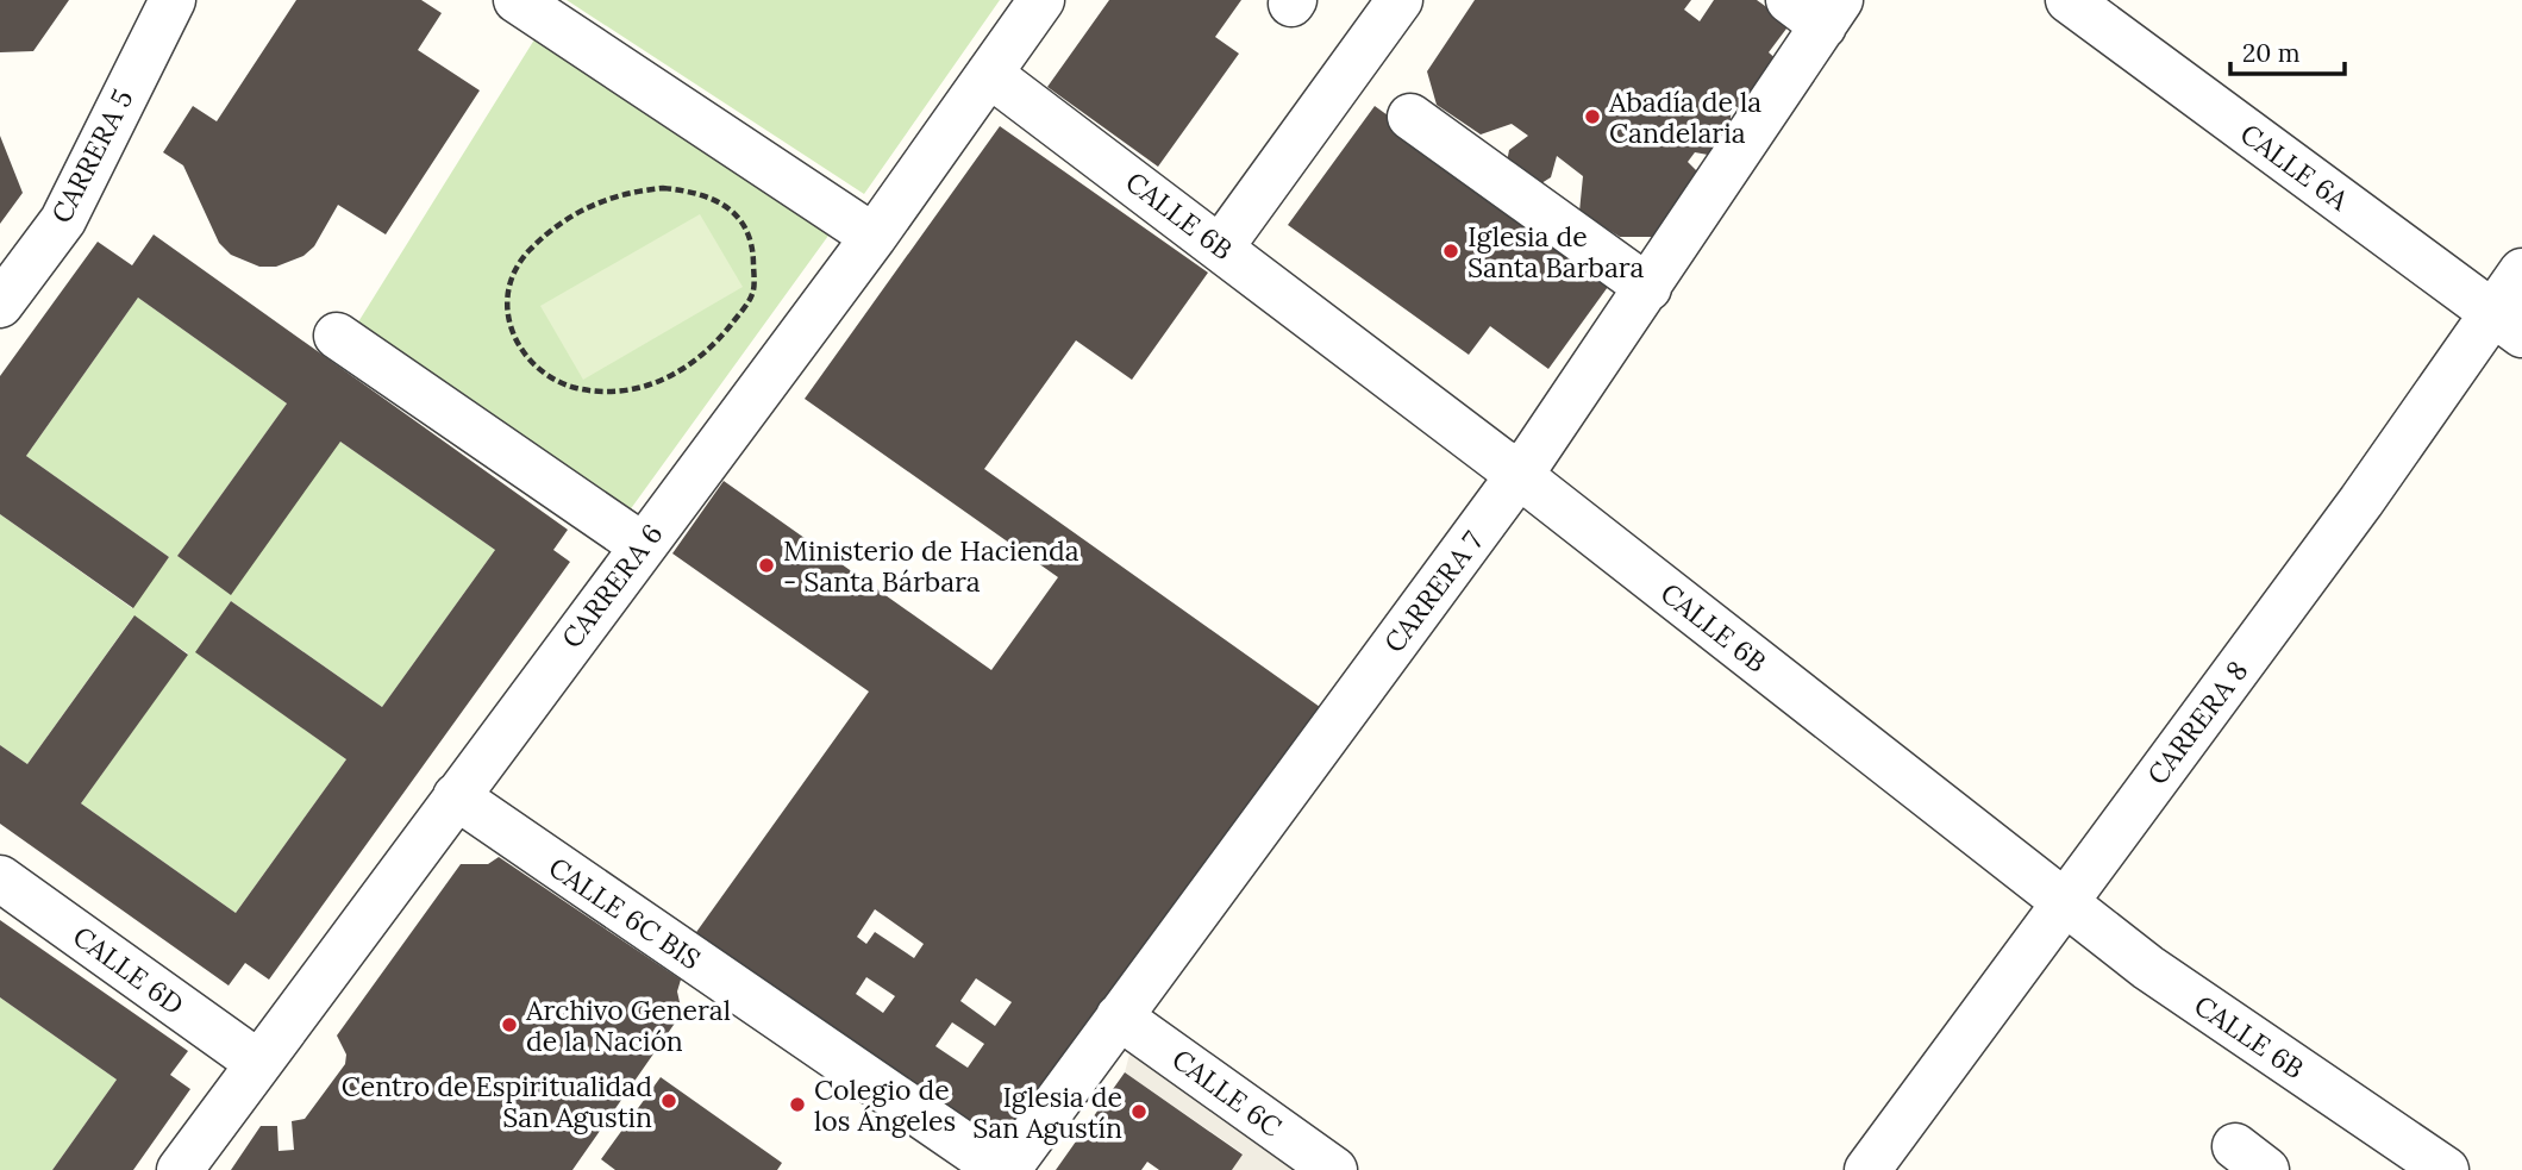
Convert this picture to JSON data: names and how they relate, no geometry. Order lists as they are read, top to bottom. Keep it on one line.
{"streets":{"street":["CARRERA 5","CALLE 6A","CALLE 6B","CARRERA 6","CARRERA 7","CARRERA 8","CALLE 6C BIS","CALLE 6D","CALLE 6C"]},"crossings":[["CALLE 6A","CARRERA 8"],["CALLE 6B","CARRERA 6"],["CALLE 6B","CARRERA 7"],["CALLE 6B","CARRERA 8"],["CARRERA 6","CALLE 6C BIS"],["CARRERA 6","CALLE 6D"],["CARRERA 7","CALLE 6C BIS"],["CARRERA 7","CALLE 6C"]],"places":["Abadía de la Candelaria","Iglesia de Santa Barbara","Ministerio de Hacienda - Santa Bárbara","Archivo General de la Nación","Centro de Espiritualidad San Agustin","Colegio de los Ángeles","Iglesia de San Agustín"],"scale_bar":"20 m"}
